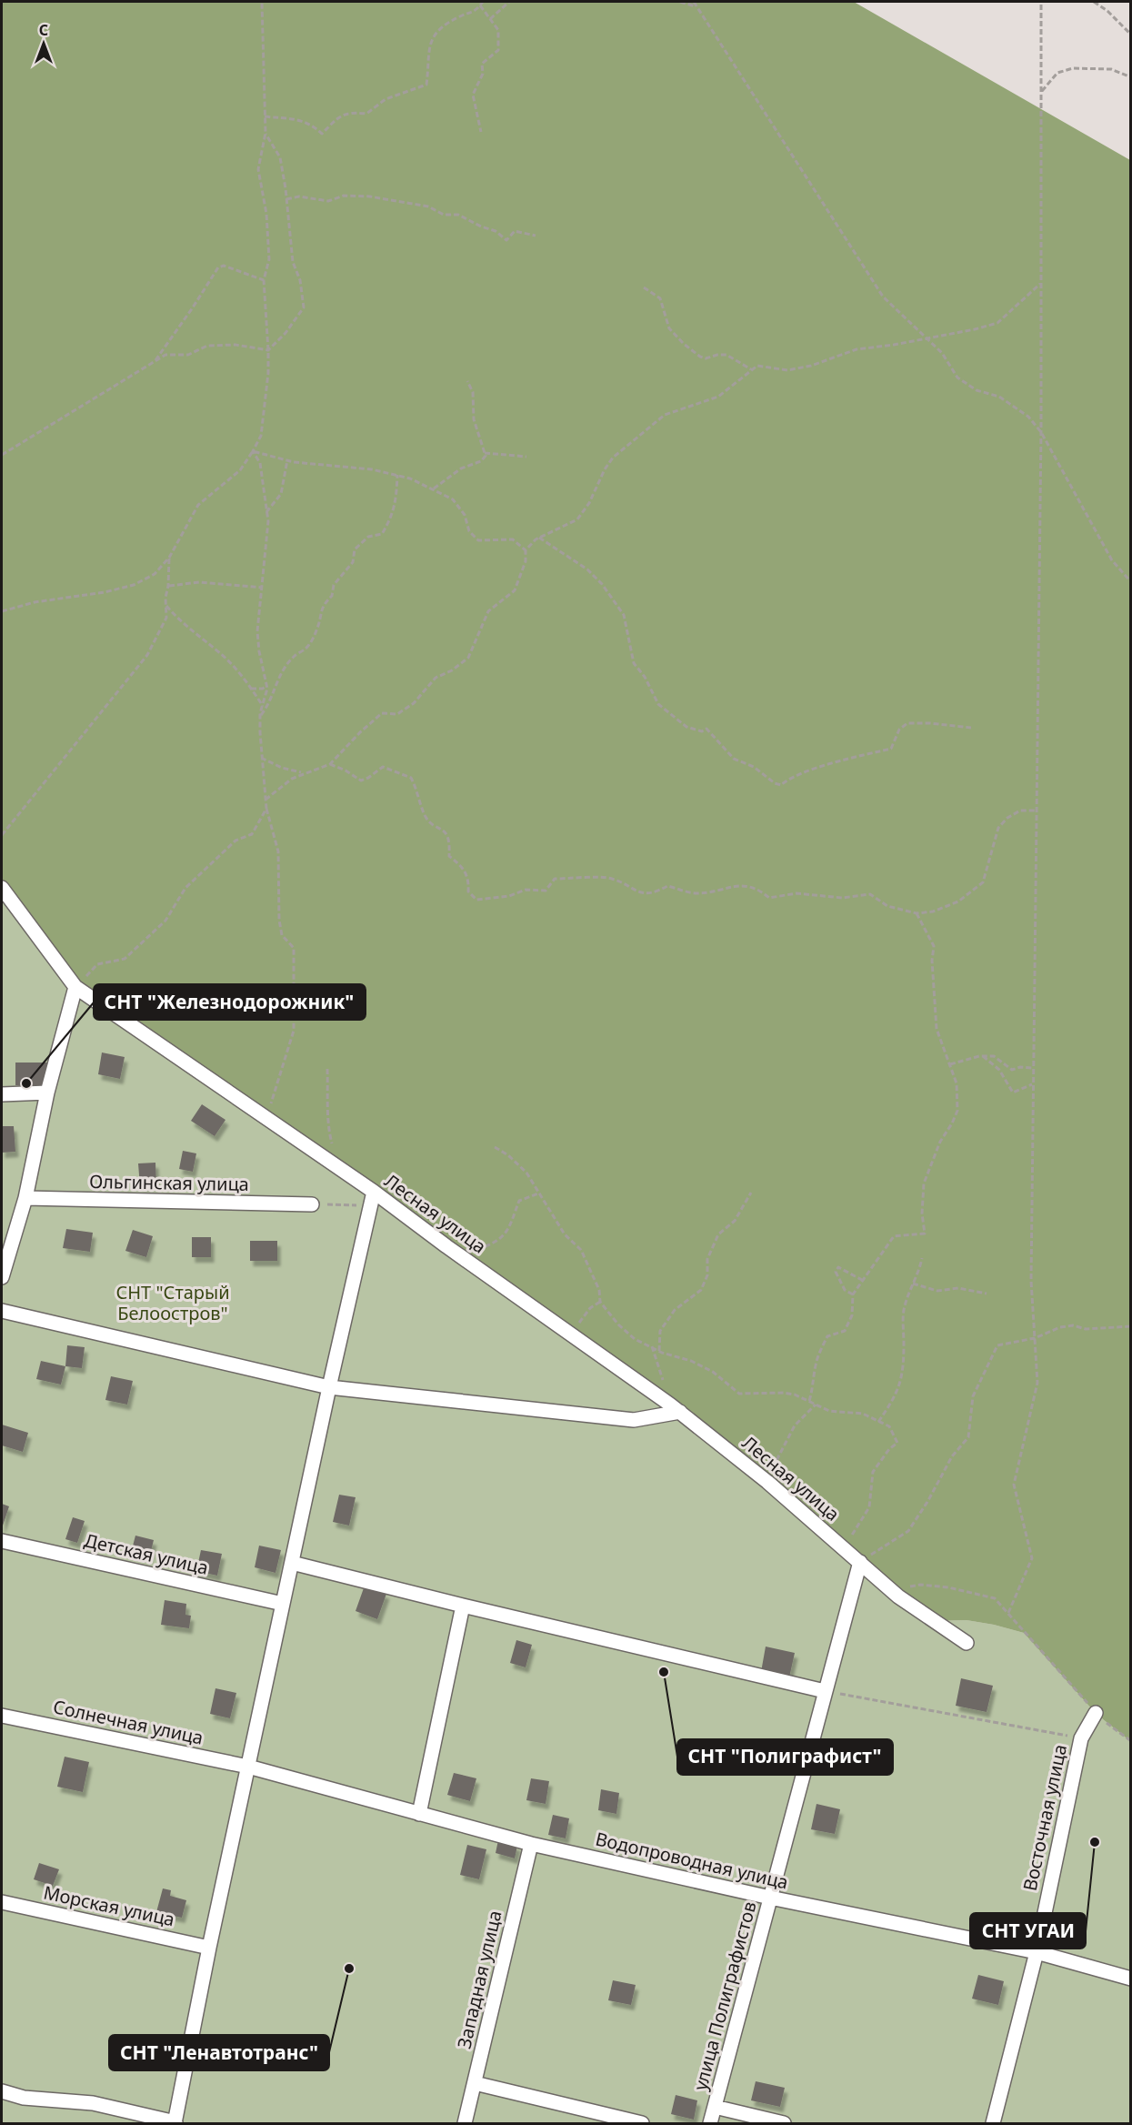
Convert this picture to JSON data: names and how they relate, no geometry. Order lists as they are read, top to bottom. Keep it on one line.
{"streets":{"street":["Ольгинская улица","Лесная улица","Детская улица","Солнечная улица","Восточная улица","Водопроводная улица","Морская улица","Западная улица","улица Полиграфистов"]},"crossings":[["Лесная улица","улица Полиграфистов"],["Солнечная улица","Водопроводная улица"],["Восточная улица","Водопроводная улица"],["Водопроводная улица","Западная улица"],["Водопроводная улица","улица Полиграфистов"]],"parks":["СНТ \"Старый Белоостров\""],"places":["СНТ \"Железнодорожник\"","СНТ \"Полиграфист\"","СНТ УГАИ","СНТ \"Ленавтотранс\""],"north":"top"}
